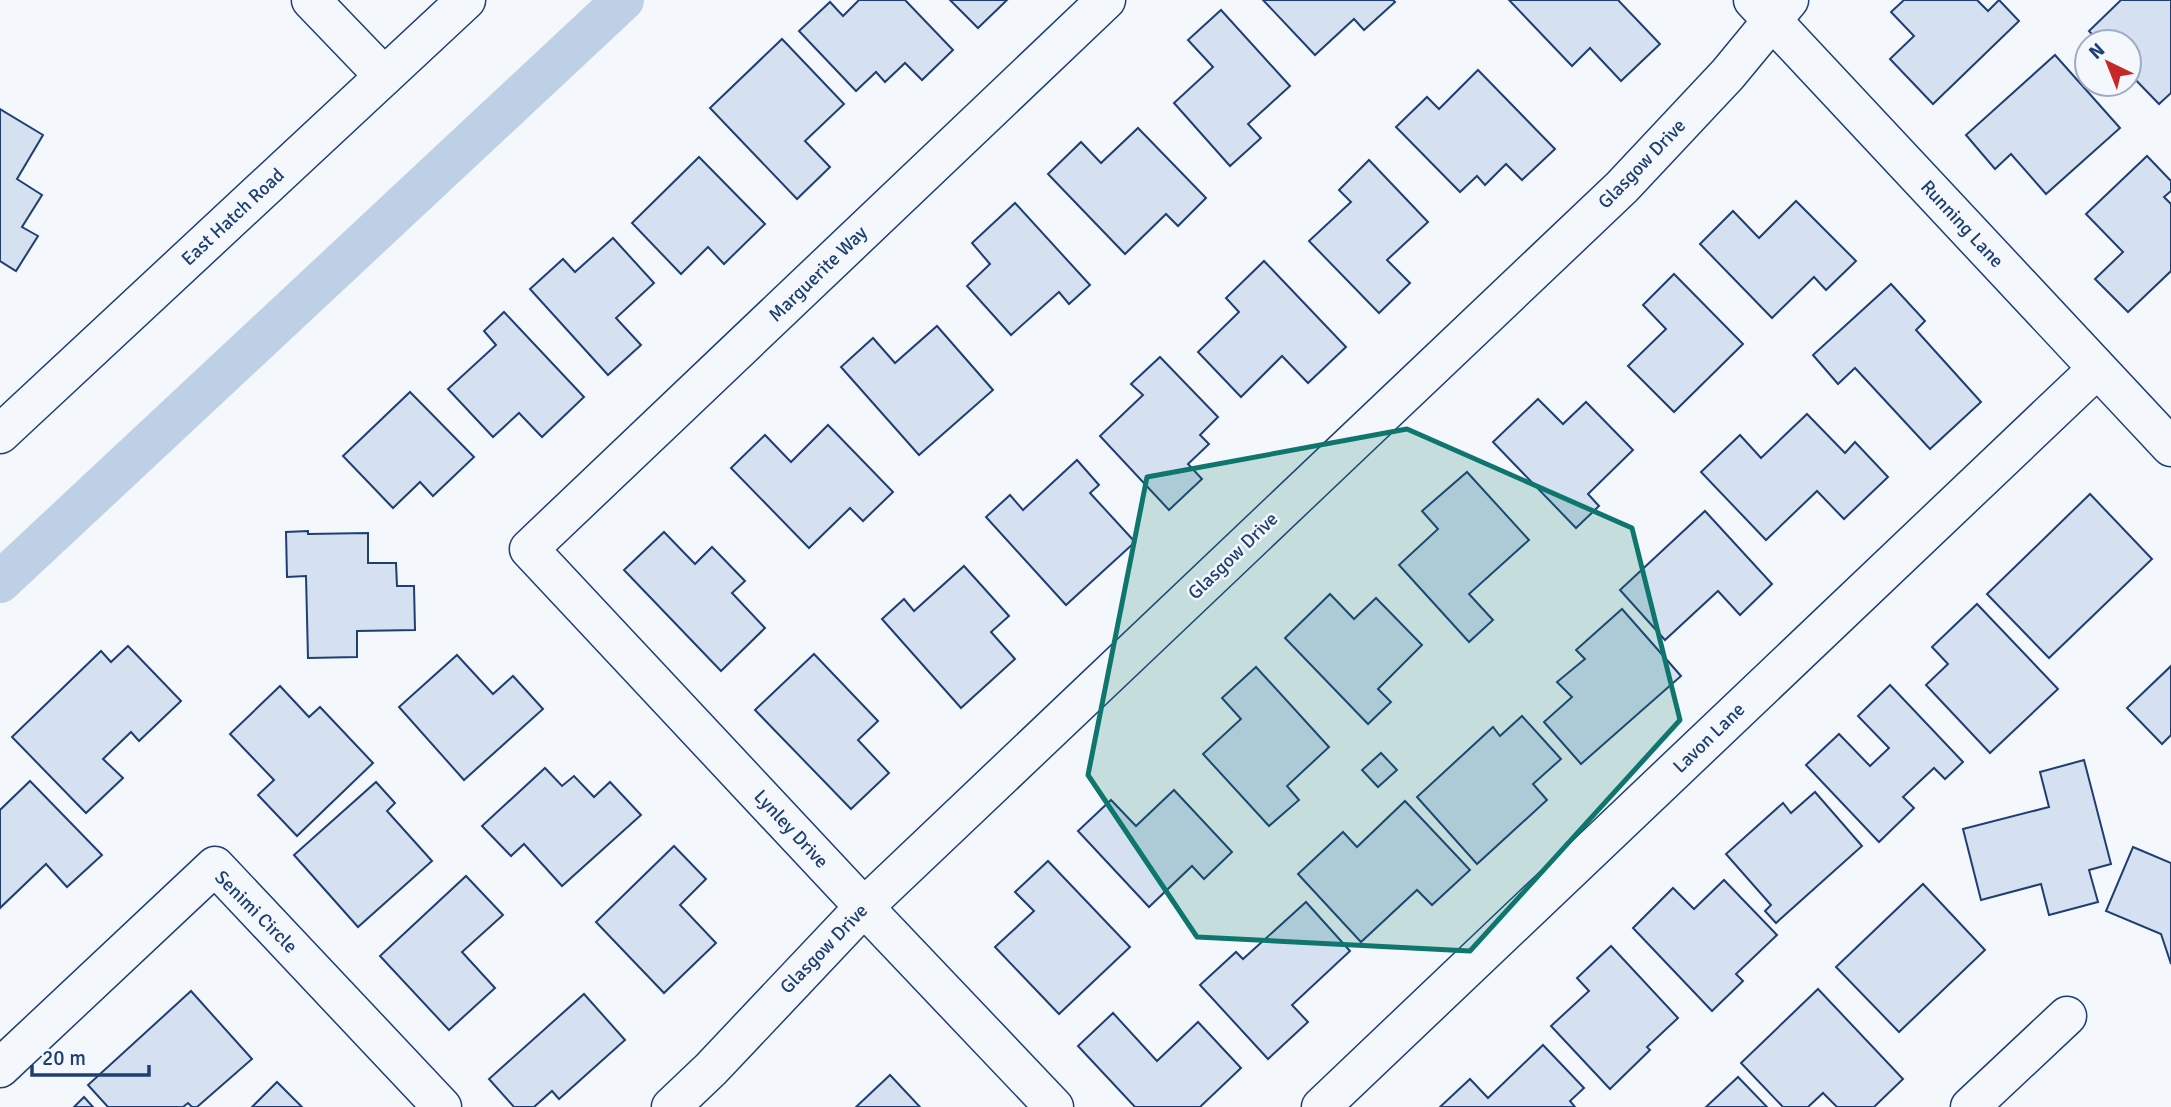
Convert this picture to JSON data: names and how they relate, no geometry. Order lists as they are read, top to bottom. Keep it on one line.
{"streets":{"street":["Glasgow Drive","East Hatch Road","Running Lane","Marguerite Way","Lavon Lane","Lynley Drive","Senimi Circle"]},"crossings":[["Glasgow Drive","Running Lane"],["Glasgow Drive","Lynley Drive"],["Running Lane","Lavon Lane"],["Marguerite Way","Lynley Drive"]],"scale_bar":"20 m","north":"top left"}
